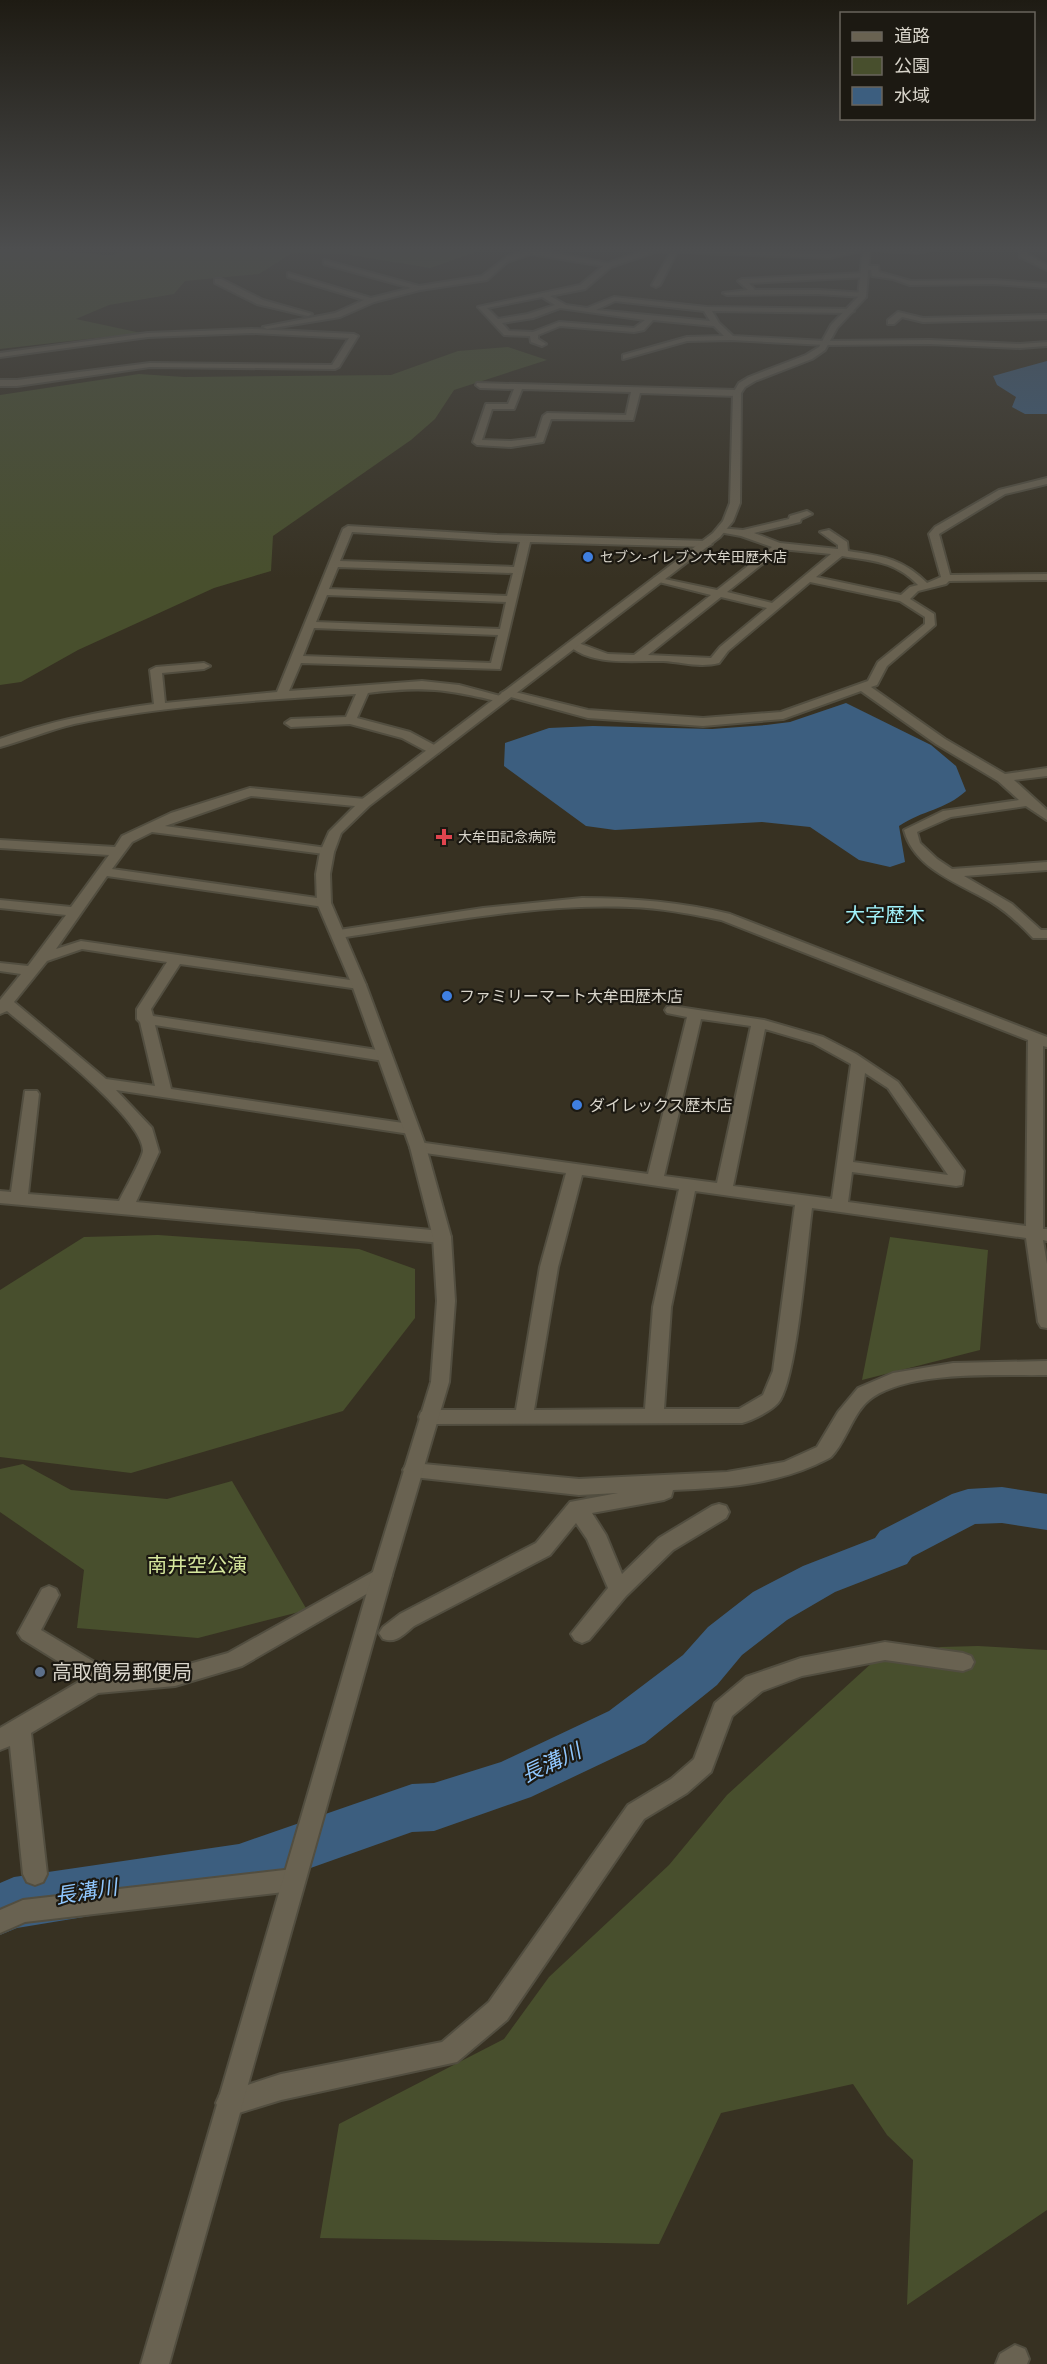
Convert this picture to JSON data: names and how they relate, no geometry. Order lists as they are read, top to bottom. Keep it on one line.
{"districts":["大字歴木"],"water":["長溝川"],"parks":["南井空公演"],"places":{"other":["セブン-イレブン大牟田歴木店","ファミリーマート大牟田歴木店","ダイレックス歴木店","高取簡易郵便局"],"health":["大牟田記念病院"]},"legend":["道路","公園","水域"]}
